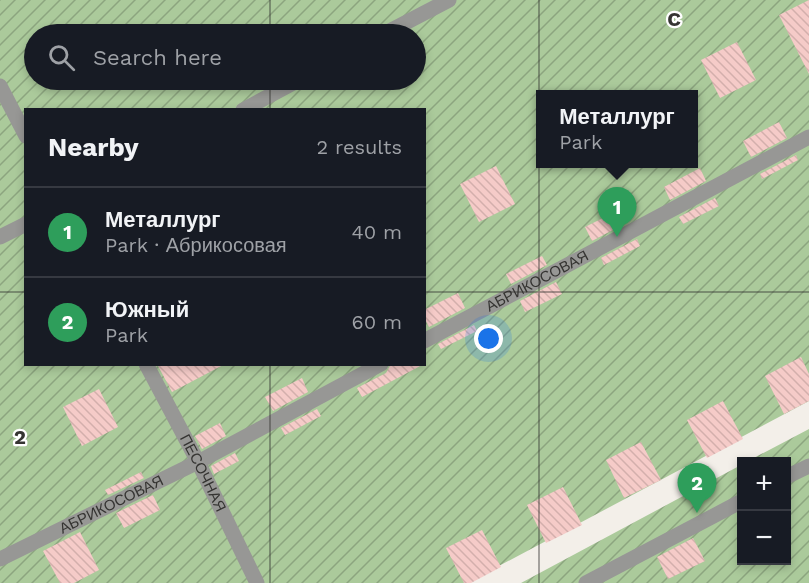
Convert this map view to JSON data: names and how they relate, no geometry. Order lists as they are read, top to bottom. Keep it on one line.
{"streets":{"street":["АБРИКОСОВАЯ","ПЕСОЧНАЯ"]},"crossings":[["АБРИКОСОВАЯ","ПЕСОЧНАЯ"]],"page":{"search":"Search here","popup":["Металлург","Park"],"heading":["Nearby","2 results"],"list":[{"mark":"1","name":"Металлург","note":"Park · Абрикосовая","value":"40 m"},{"mark":"2","name":"Южный","note":"Park","value":"60 m"}],"pins":["1","2"],"map_buttons":["+","−"]},"grid":{"columns":["C"],"rows":["2"]}}
